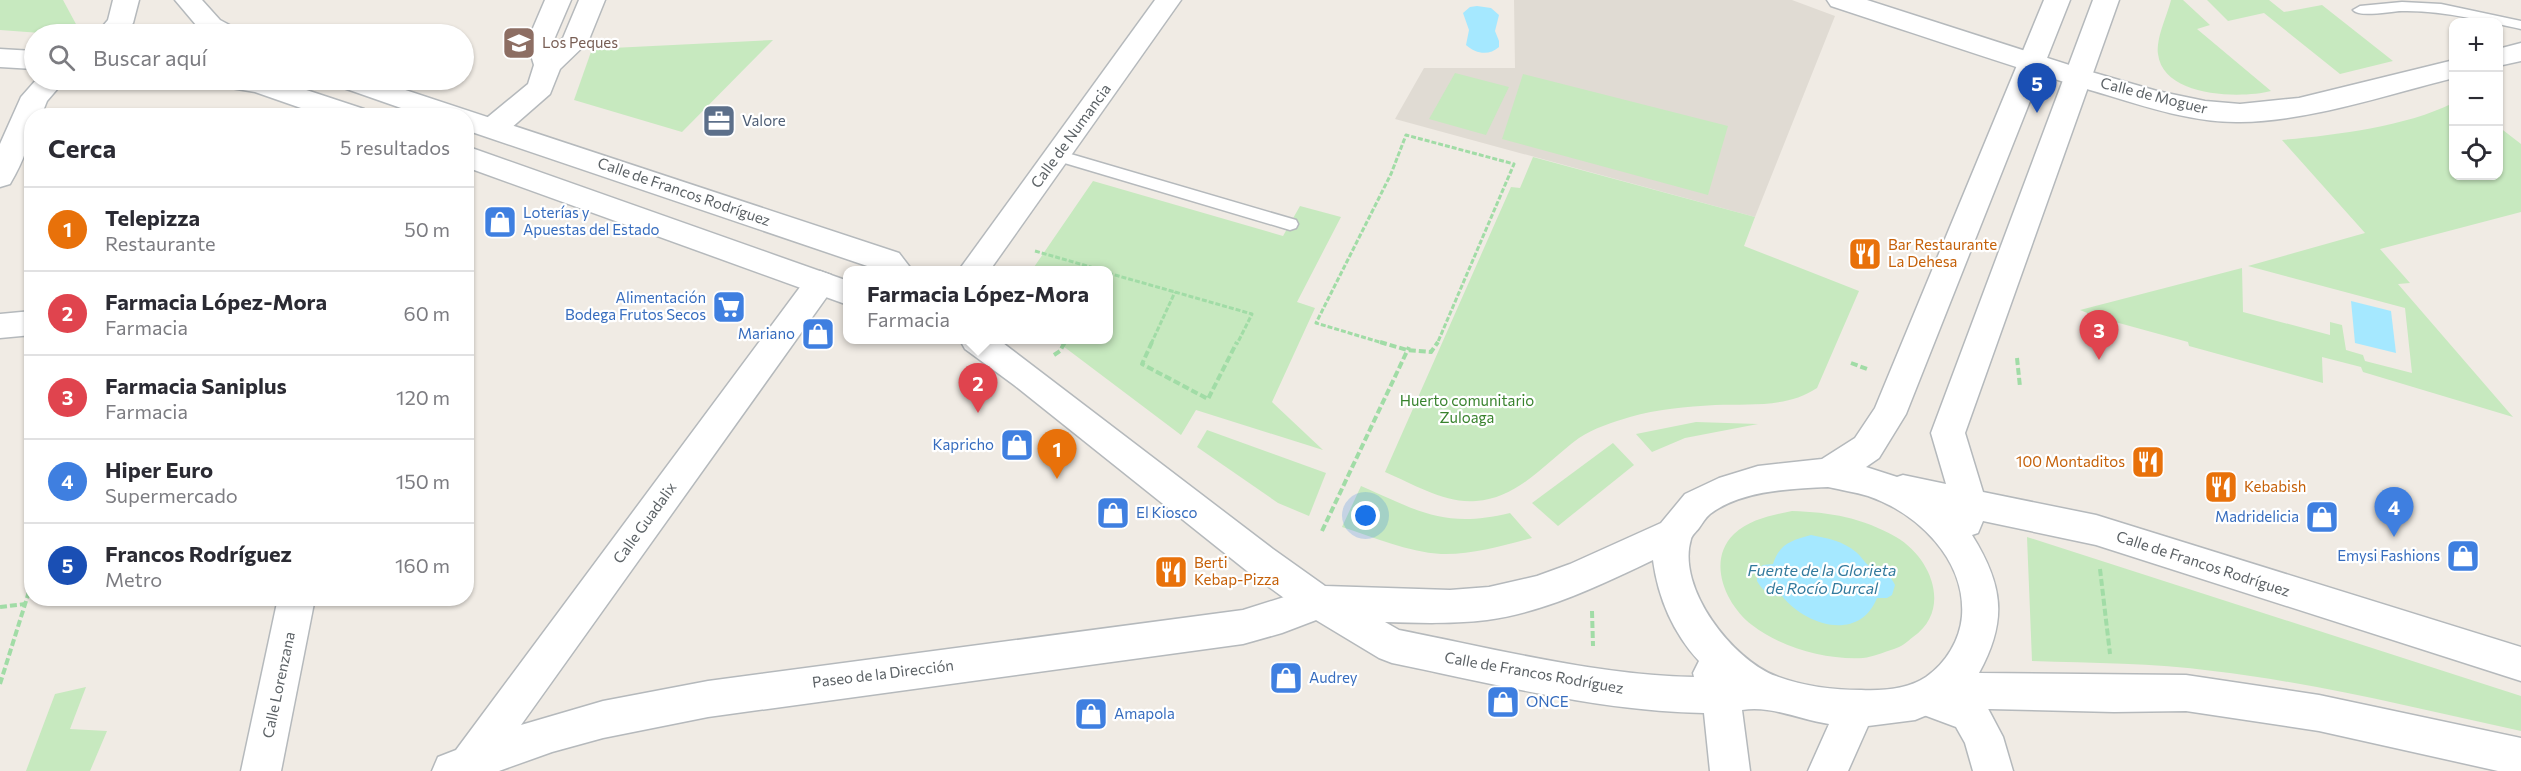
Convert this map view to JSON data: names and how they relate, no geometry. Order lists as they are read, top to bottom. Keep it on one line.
{"streets":{"street":["Calle de Moguer","Calle de Numancia","Calle de Francos Rodríguez","Calle Guadalix","Paseo de la Dirección","Calle Lorenzana"]},"crossings":[["Calle de Francos Rodríguez","Paseo de la Dirección"],["Calle Guadalix","Paseo de la Dirección"]],"water":["Fuente de la Glorieta de Rocío Durcal"],"parks":["Huerto comunitario Zuloaga"],"places":{"school or university":["Los Peques"],"office":["Valore"],"shop":["Loterías y Apuestas del Estado","Mariano","Kapricho","El Kiosco","Madridelicia","Emysi Fashions","Audrey","ONCE","Amapola"],"restaurant":["Bar Restaurante La Dehesa","100 Montaditos","Kebabish","Berti Kebap-Pizza"],"supermarket":["Alimentación Bodega Frutos Secos"]},"page":{"map_buttons":["+","−"],"search":"Buscar aquí","pins":["5","3","2","1","4"],"heading":["Cerca","5 resultados"],"list":[{"mark":"1","name":"Telepizza","note":"Restaurante","value":"50 m"},{"mark":"2","name":"Farmacia López-Mora","note":"Farmacia","value":"60 m"},{"mark":"3","name":"Farmacia Saniplus","note":"Farmacia","value":"120 m"},{"mark":"4","name":"Hiper Euro","note":"Supermercado","value":"150 m"},{"mark":"5","name":"Francos Rodríguez","note":"Metro","value":"160 m"}],"popup":["Farmacia López-Mora","Farmacia"]}}
